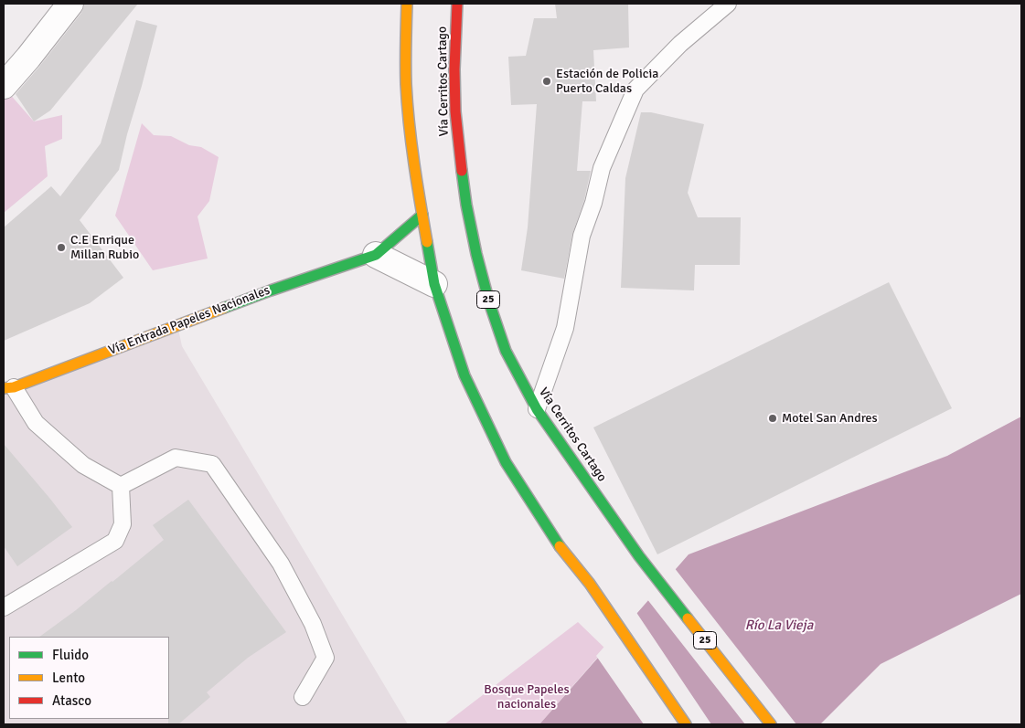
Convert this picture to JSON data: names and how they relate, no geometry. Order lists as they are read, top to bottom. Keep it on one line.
{"streets":{"main road":["Vía Cerritos Cartago","25","Vía Entrada Papeles Nacionales"]},"water":["Río La Vieja"],"parks":["Bosque Papeles nacionales"],"places":["Estación de Policia Puerto Caldas","C.E Enrique Millan Rubio","Motel San Andres"],"legend":["Fluido","Lento","Atasco"]}
